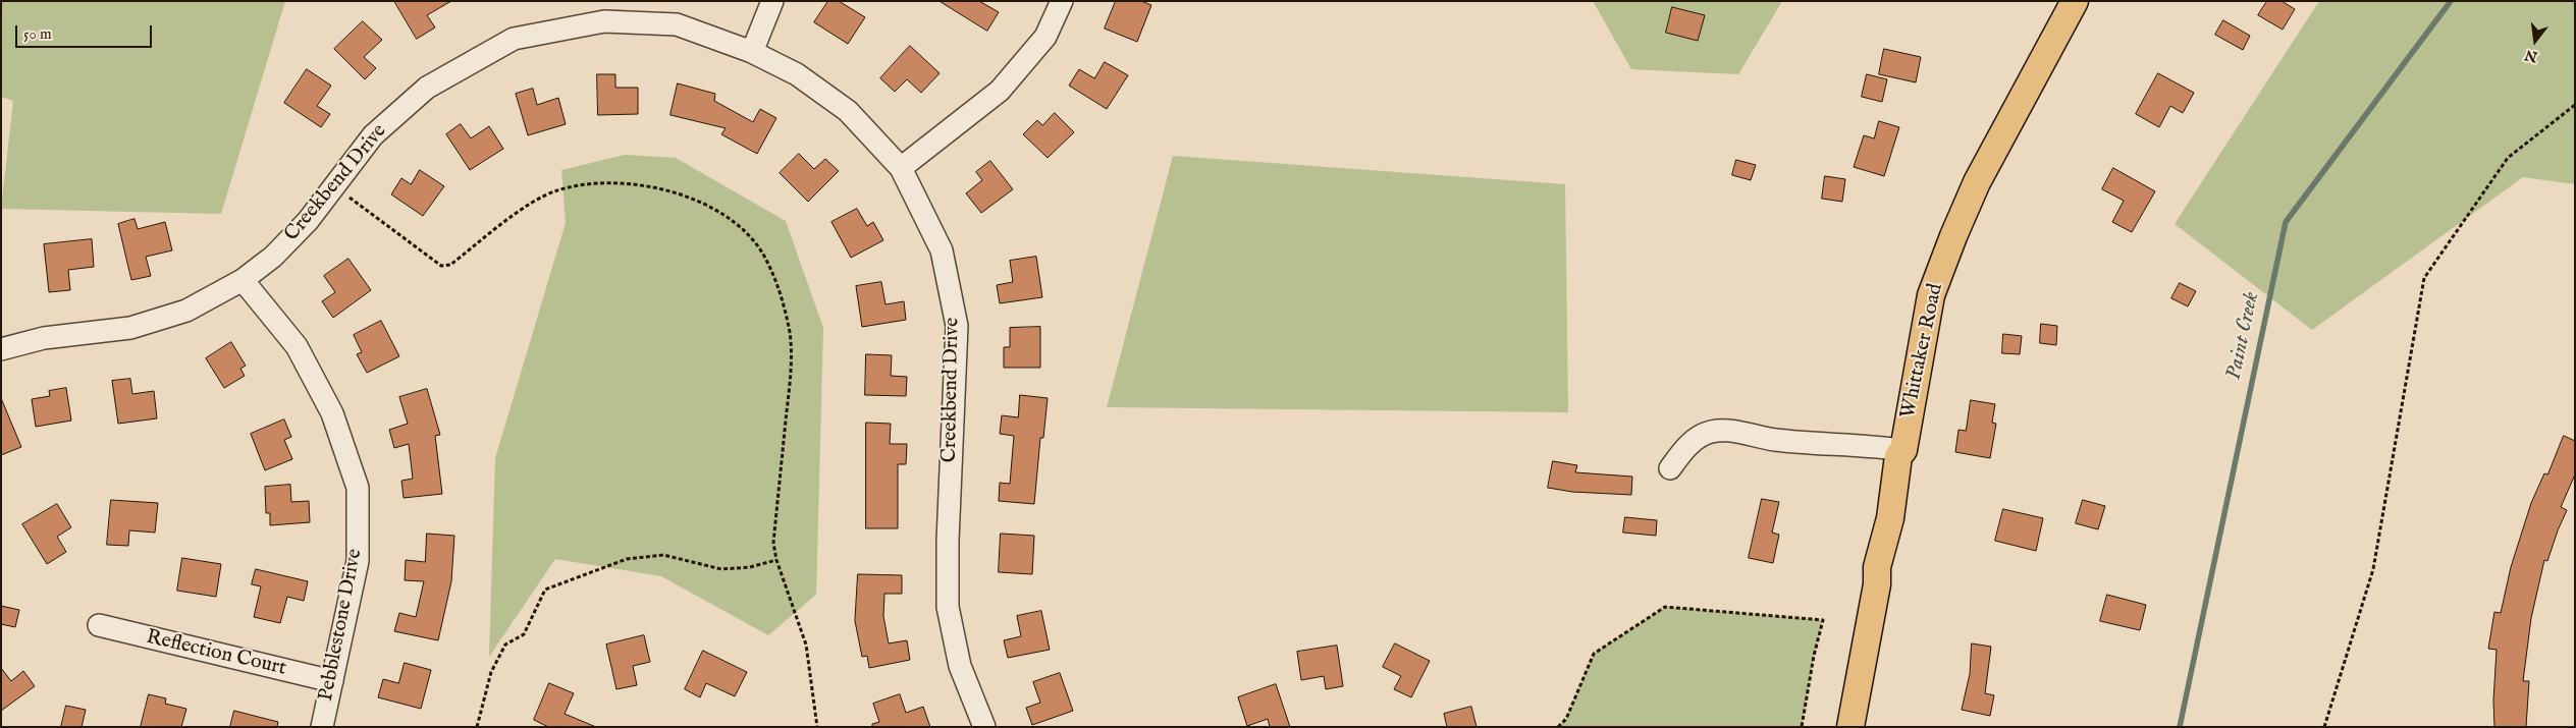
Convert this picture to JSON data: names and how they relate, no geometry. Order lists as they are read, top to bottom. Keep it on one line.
{"streets":{"main road":["Whittaker Road"],"street":["Creekbend Drive","Pebblestone Drive","Reflection Court"]},"crossings":[["Creekbend Drive","Pebblestone Drive"],["Pebblestone Drive","Reflection Court"]],"water":["Paint Creek"],"scale_bar":"50 m","north":"bottom"}
